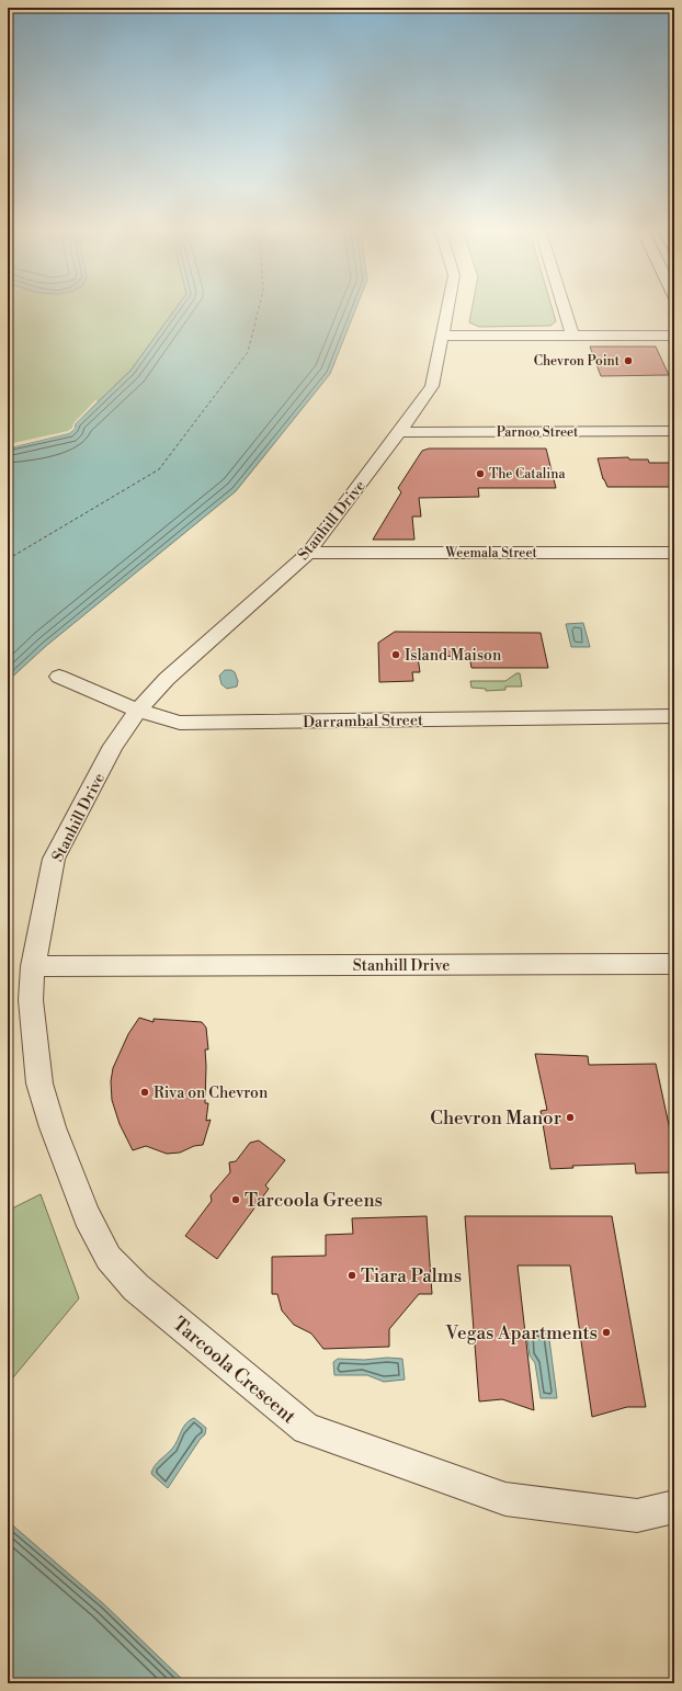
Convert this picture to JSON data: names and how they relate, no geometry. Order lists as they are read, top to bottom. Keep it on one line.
{"streets":{"street":["Parnoo Street","Stanhill Drive","Weemala Street","Darrambal Street","Tarcoola Crescent"]},"crossings":[["Parnoo Street","Stanhill Drive"],["Stanhill Drive","Weemala Street"],["Stanhill Drive","Darrambal Street"],["Stanhill Drive","Tarcoola Crescent"]],"places":["Chevron Point","The Catalina","Island Maison","Riva on Chevron","Chevron Manor","Tarcoola Greens","Tiara Palms","Vegas Apartments"]}
